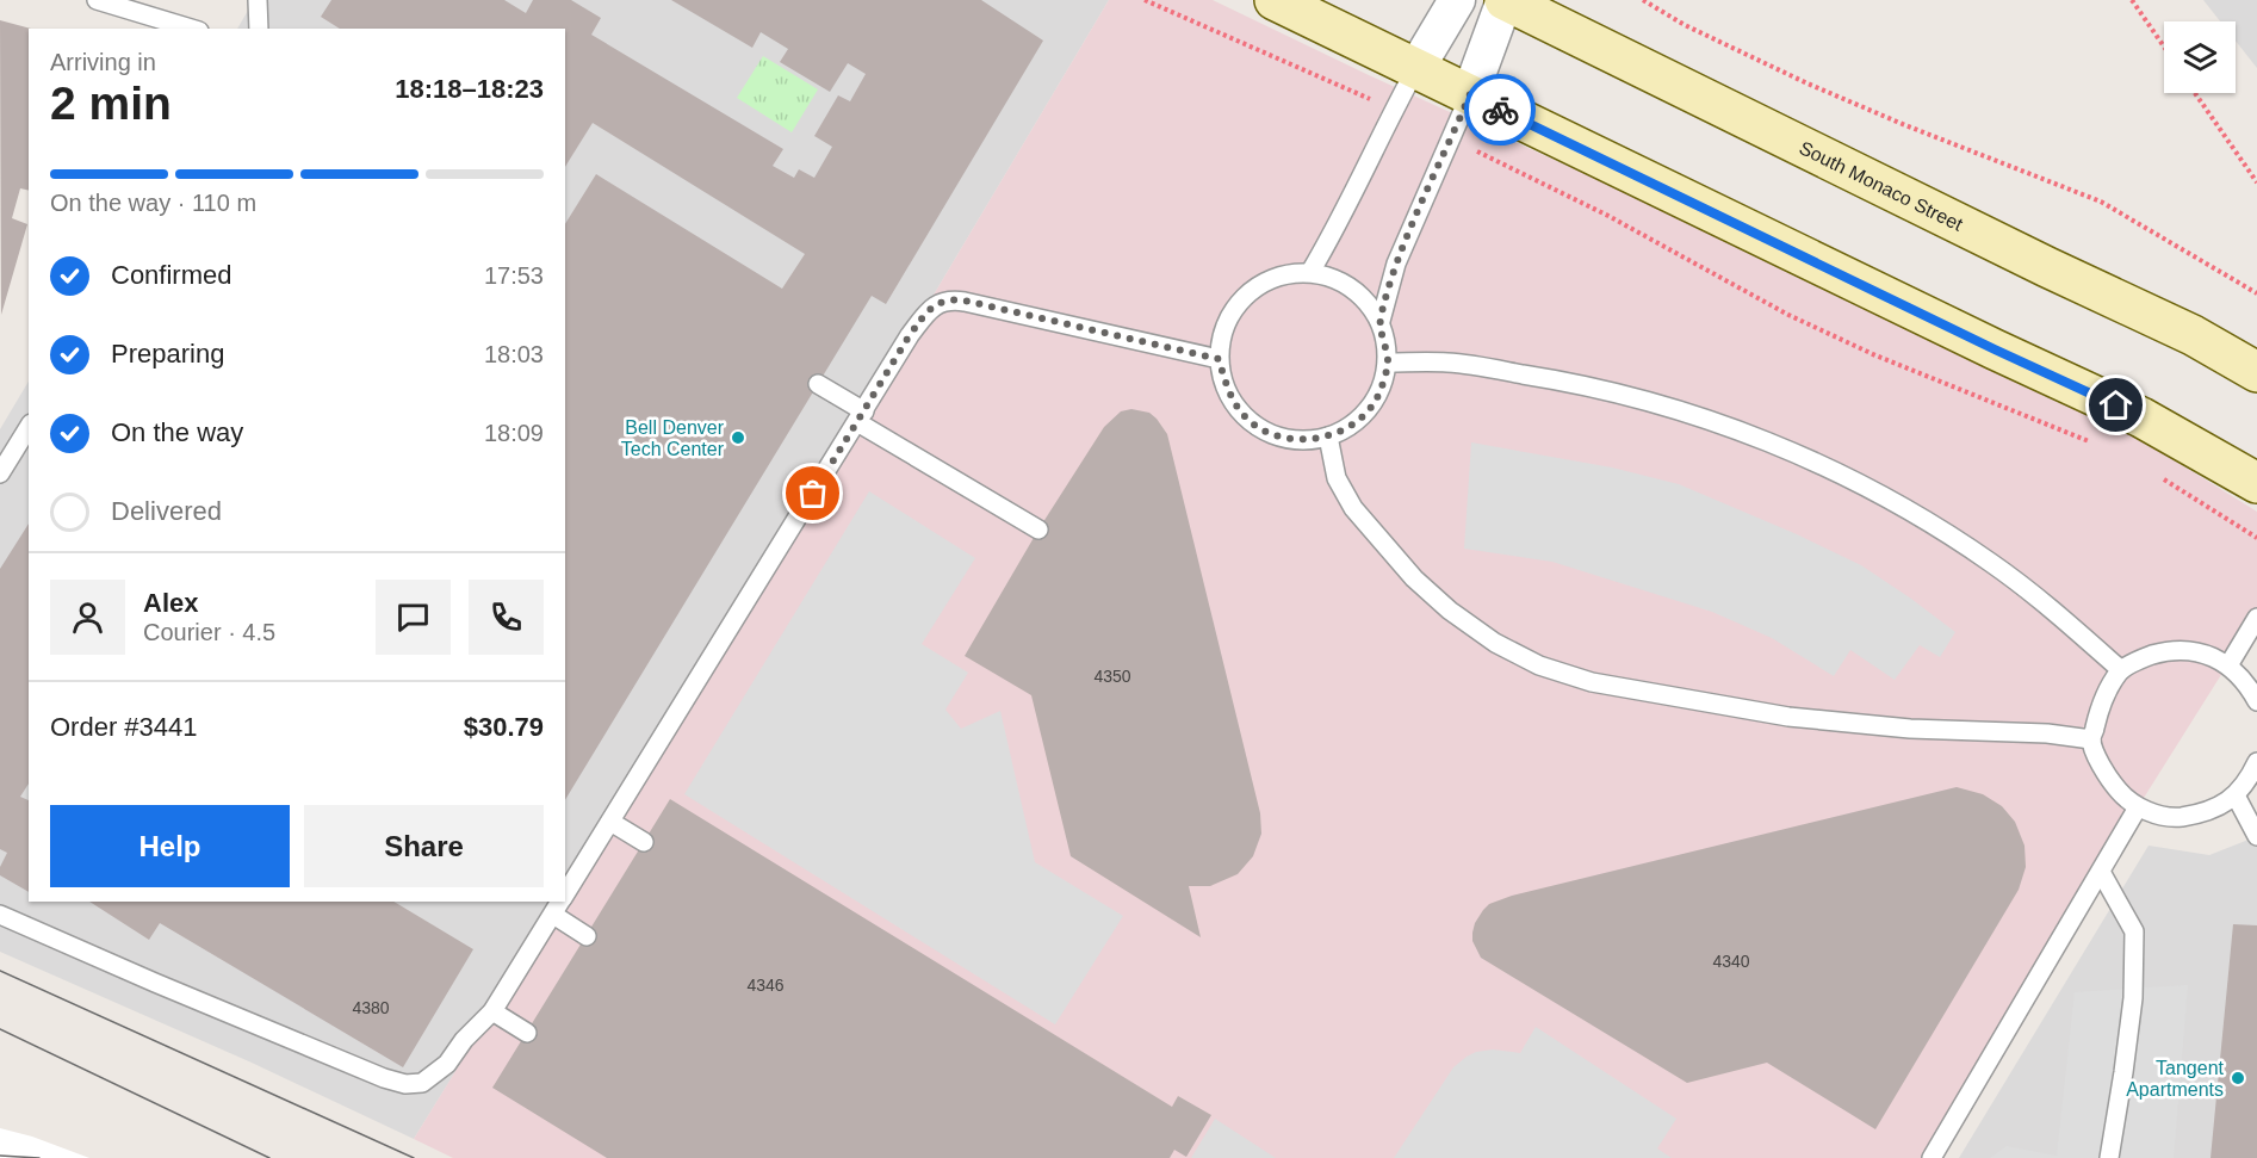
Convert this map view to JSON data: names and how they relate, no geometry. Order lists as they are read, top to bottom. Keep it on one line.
{"streets":{"main road":["South Monaco Street"]},"places":["Bell Denver Tech Center","Tangent Apartments"],"house_numbers":["4350","4340","4346","4380"],"page":{"heading":["2 min","Arriving in","18:18–18:23"],"panel":["Alex","Courier · 4.5","Order #3441","$30.79"],"bar":"On the way · 110 m","list":[["Confirmed","17:53"],["Preparing","18:03"],["On the way","18:09"],"Delivered"],"buttons":["Help","Share"]}}
